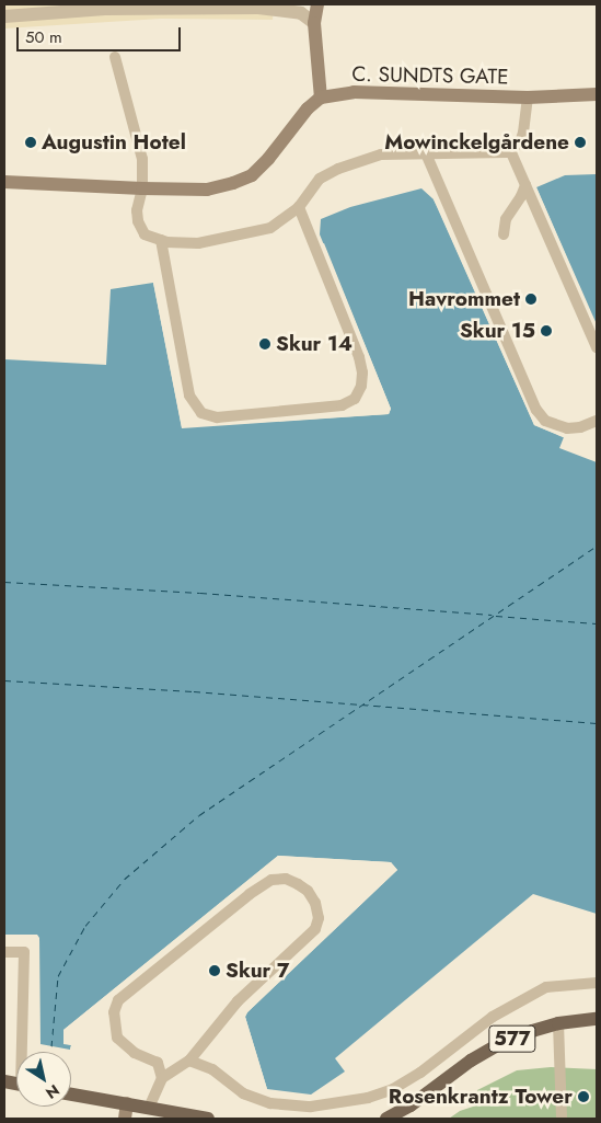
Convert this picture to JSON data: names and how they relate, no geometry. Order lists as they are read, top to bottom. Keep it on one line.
{"streets":{"main road":["C. SUNDTS GATE","577"]},"places":["Augustin Hotel","Mowinckelgårdene","Havrommet","Skur 15","Skur 14","Skur 7","Rosenkrantz Tower"],"scale_bar":"50 m","north":"bottom right"}
